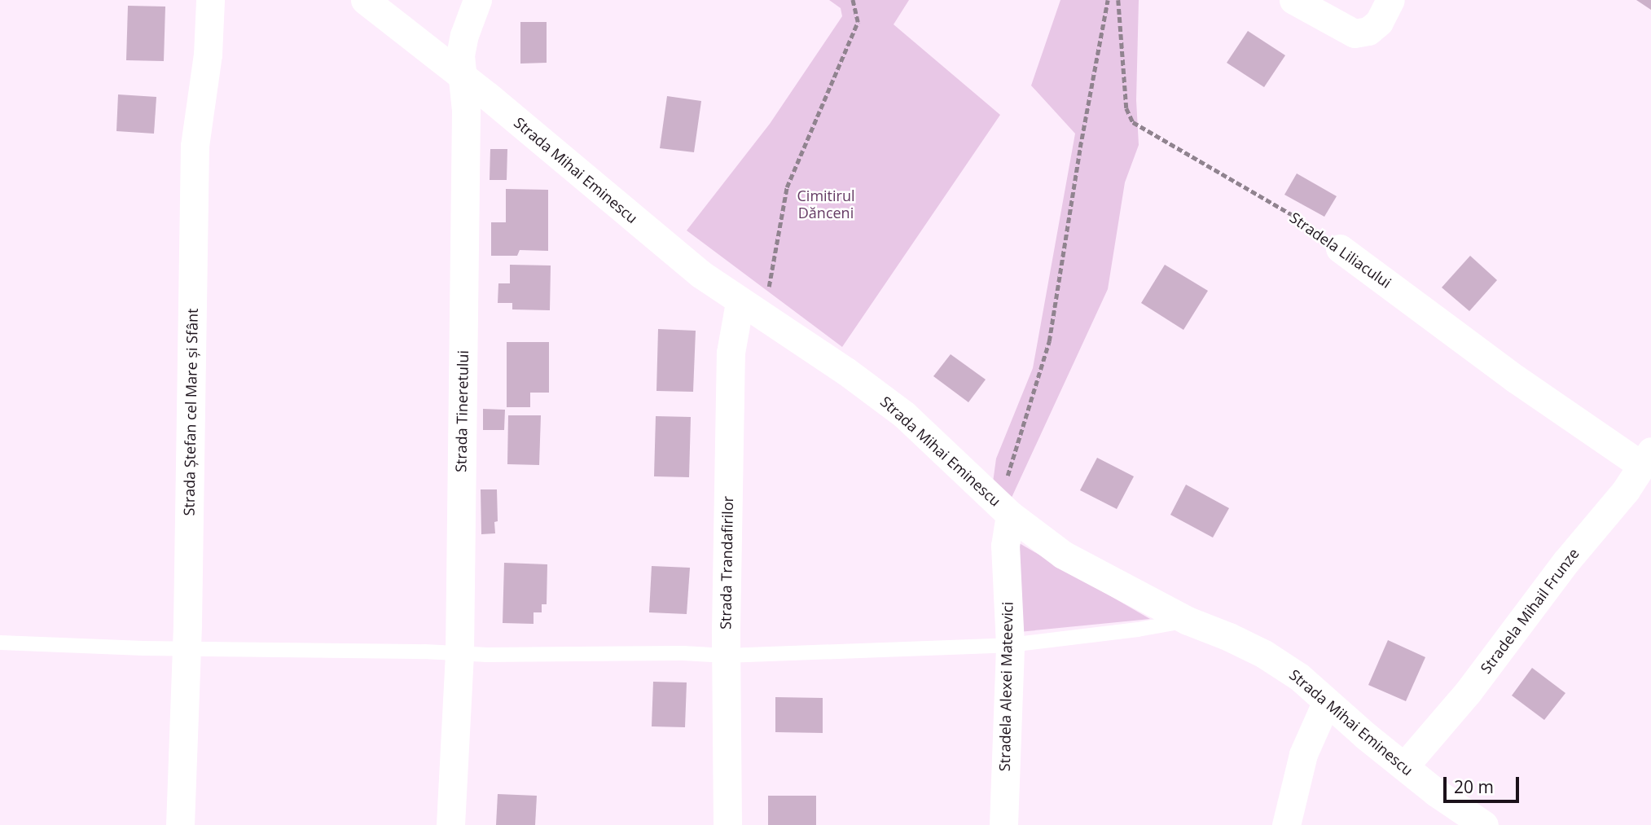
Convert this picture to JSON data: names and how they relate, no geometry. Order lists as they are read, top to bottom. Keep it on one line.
{"streets":{"street":["Strada Mihai Eminescu","Stradela Liliacului","Strada Tineretului","Strada Ștefan cel Mare și Sfânt","Strada Trandafirilor","Stradela Mihail Frunze","Stradela Alexei Mateevici"]},"crossings":[["Strada Mihai Eminescu","Strada Tineretului"],["Strada Mihai Eminescu","Strada Trandafirilor"],["Strada Mihai Eminescu","Stradela Mihail Frunze"],["Strada Mihai Eminescu","Stradela Alexei Mateevici"],["Stradela Liliacului","Stradela Mihail Frunze"]],"parks":["Cimitirul Dănceni"],"scale_bar":"20 m"}
